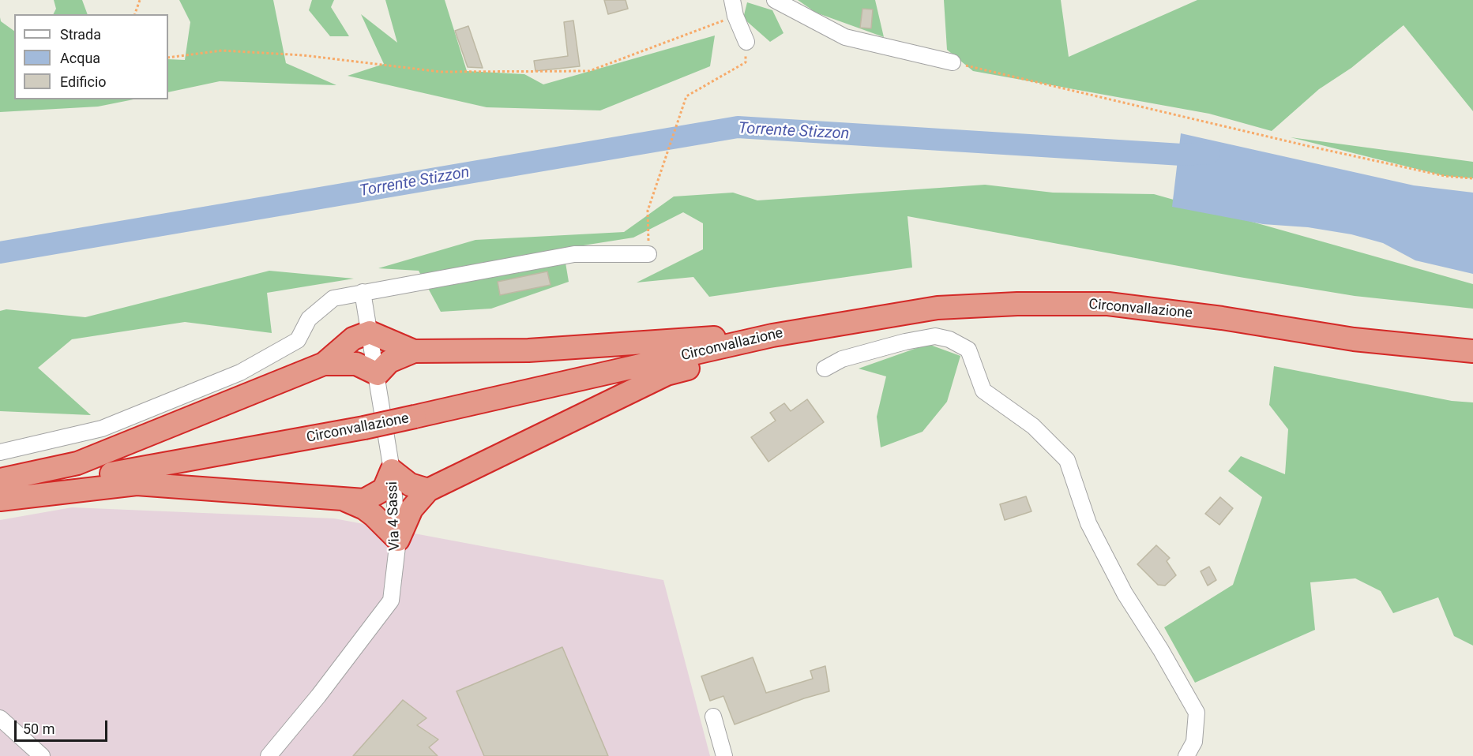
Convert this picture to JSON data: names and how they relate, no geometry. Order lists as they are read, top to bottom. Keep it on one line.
{"streets":{"highway":["Circonvallazione"],"street":["Via 4 Sassi"]},"water":["Torrente Stizzon"],"legend":["Strada","Acqua","Edificio"],"scale_bar":"50 m"}
